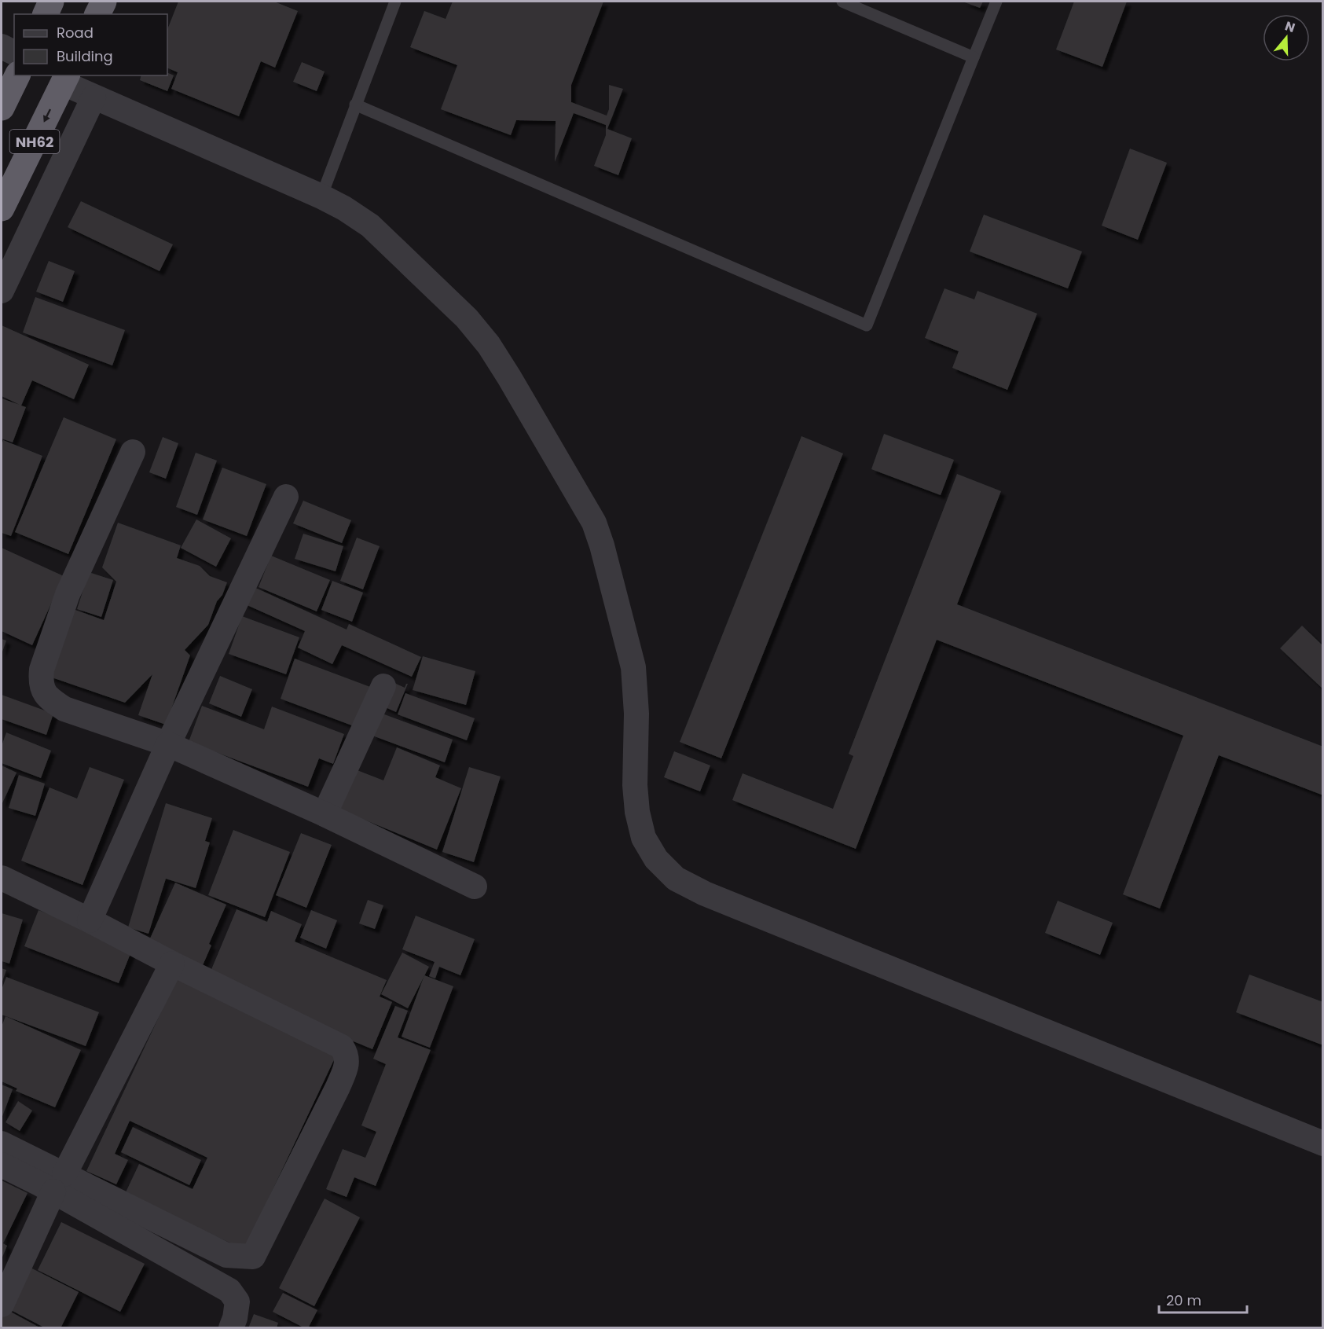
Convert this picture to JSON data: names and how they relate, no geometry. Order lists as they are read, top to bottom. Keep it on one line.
{"streets":{"highway":["NH62"]},"legend":["Road","Building"],"scale_bar":"20 m","north":"top"}
